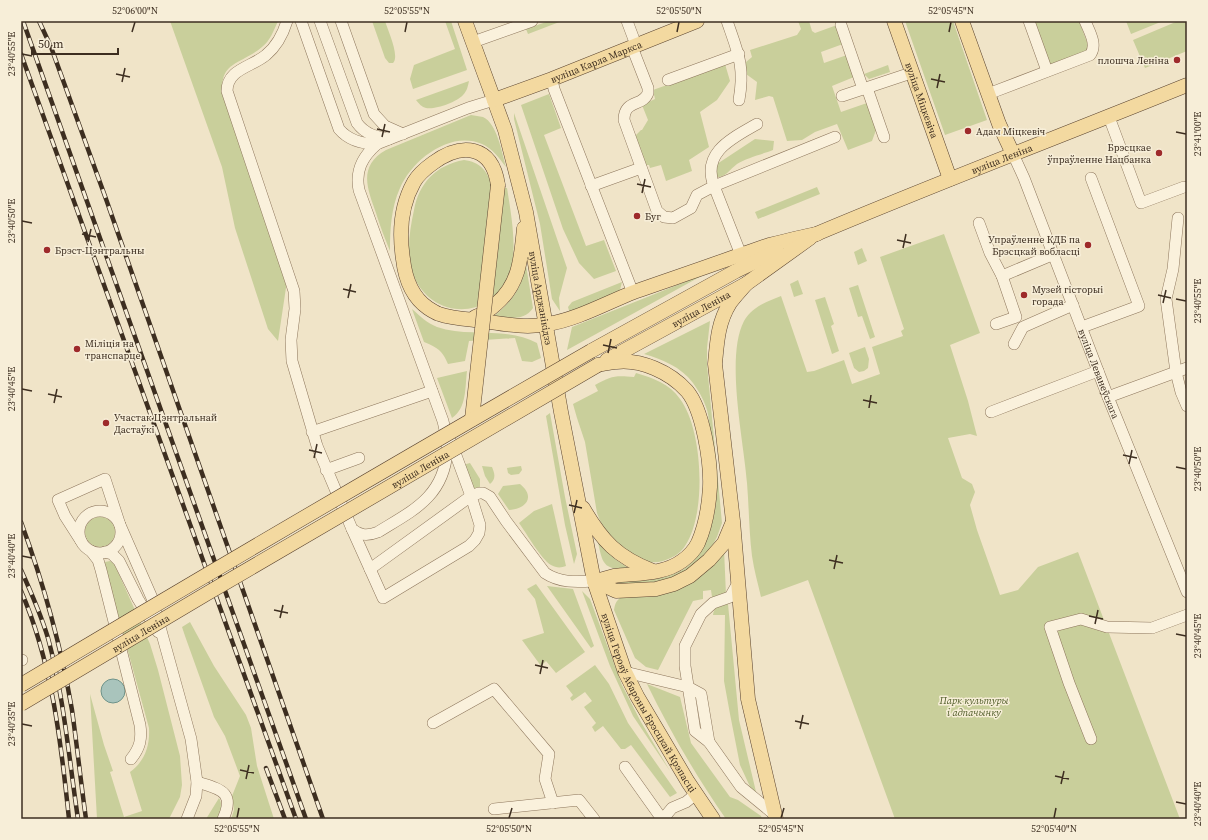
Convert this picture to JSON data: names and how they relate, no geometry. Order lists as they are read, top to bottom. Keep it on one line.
{"streets":{"main road":["вуліца Карла Маркса","вуліца Міцкевіча","вуліца Леніна","вуліца Арджанікідзэ","вуліца Герояў Абароны Брэсцкай Крэпасці"],"street":["вуліца Леванеўскага"]},"crossings":[["вуліца Карла Маркса","вуліца Арджанікідзэ"],["вуліца Міцкевіча","вуліца Леніна"],["вуліца Леніна","вуліца Леванеўскага"],["вуліца Арджанікідзэ","вуліца Герояў Абароны Брэсцкай Крэпасці"]],"parks":["Парк культуры і адпачынку"],"places":["плошча Леніна","Адам Міцкевіч","Брэсцкае ўпраўленне Нацбанка","Буг","Упраўленне КДБ па Брэсцкай вобласці","Брэст-Цэнтральны","Музей гісторыі горада","Міліція на транспарце","Участак Цэнтральнай Дастаўкі"],"scale_bar":"50 m","coordinates":["52°06'00\"N","52°05'55\"N","52°05'50\"N","52°05'45\"N","23°40'55\"E","23°41'00\"E","23°40'50\"E","23°40'45\"E","23°40'40\"E","23°40'35\"E","52°05'40\"N"]}
